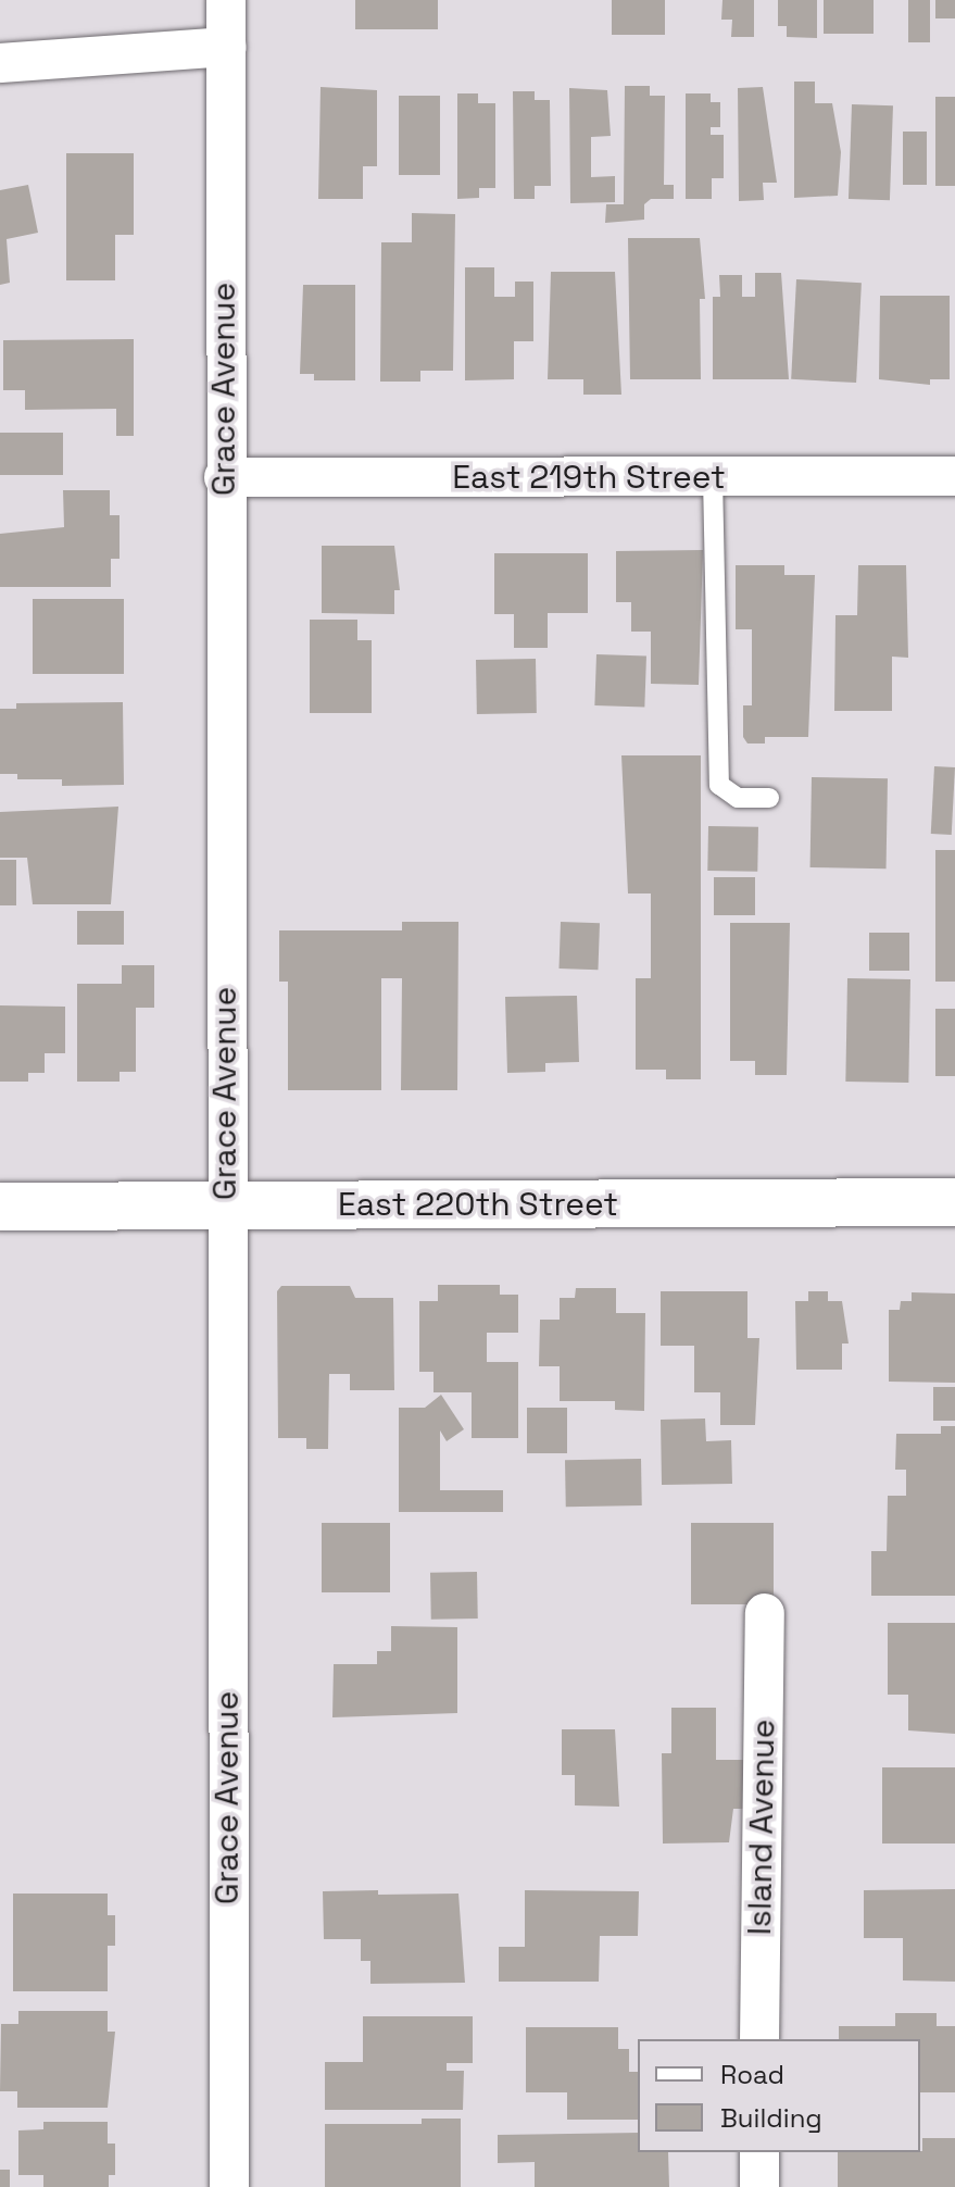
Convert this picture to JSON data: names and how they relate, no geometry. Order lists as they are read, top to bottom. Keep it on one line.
{"streets":{"street":["Grace Avenue","East 219th Street","East 220th Street","Island Avenue"]},"crossings":[["Grace Avenue","East 219th Street"],["Grace Avenue","East 220th Street"]],"legend":["Road","Building"]}
